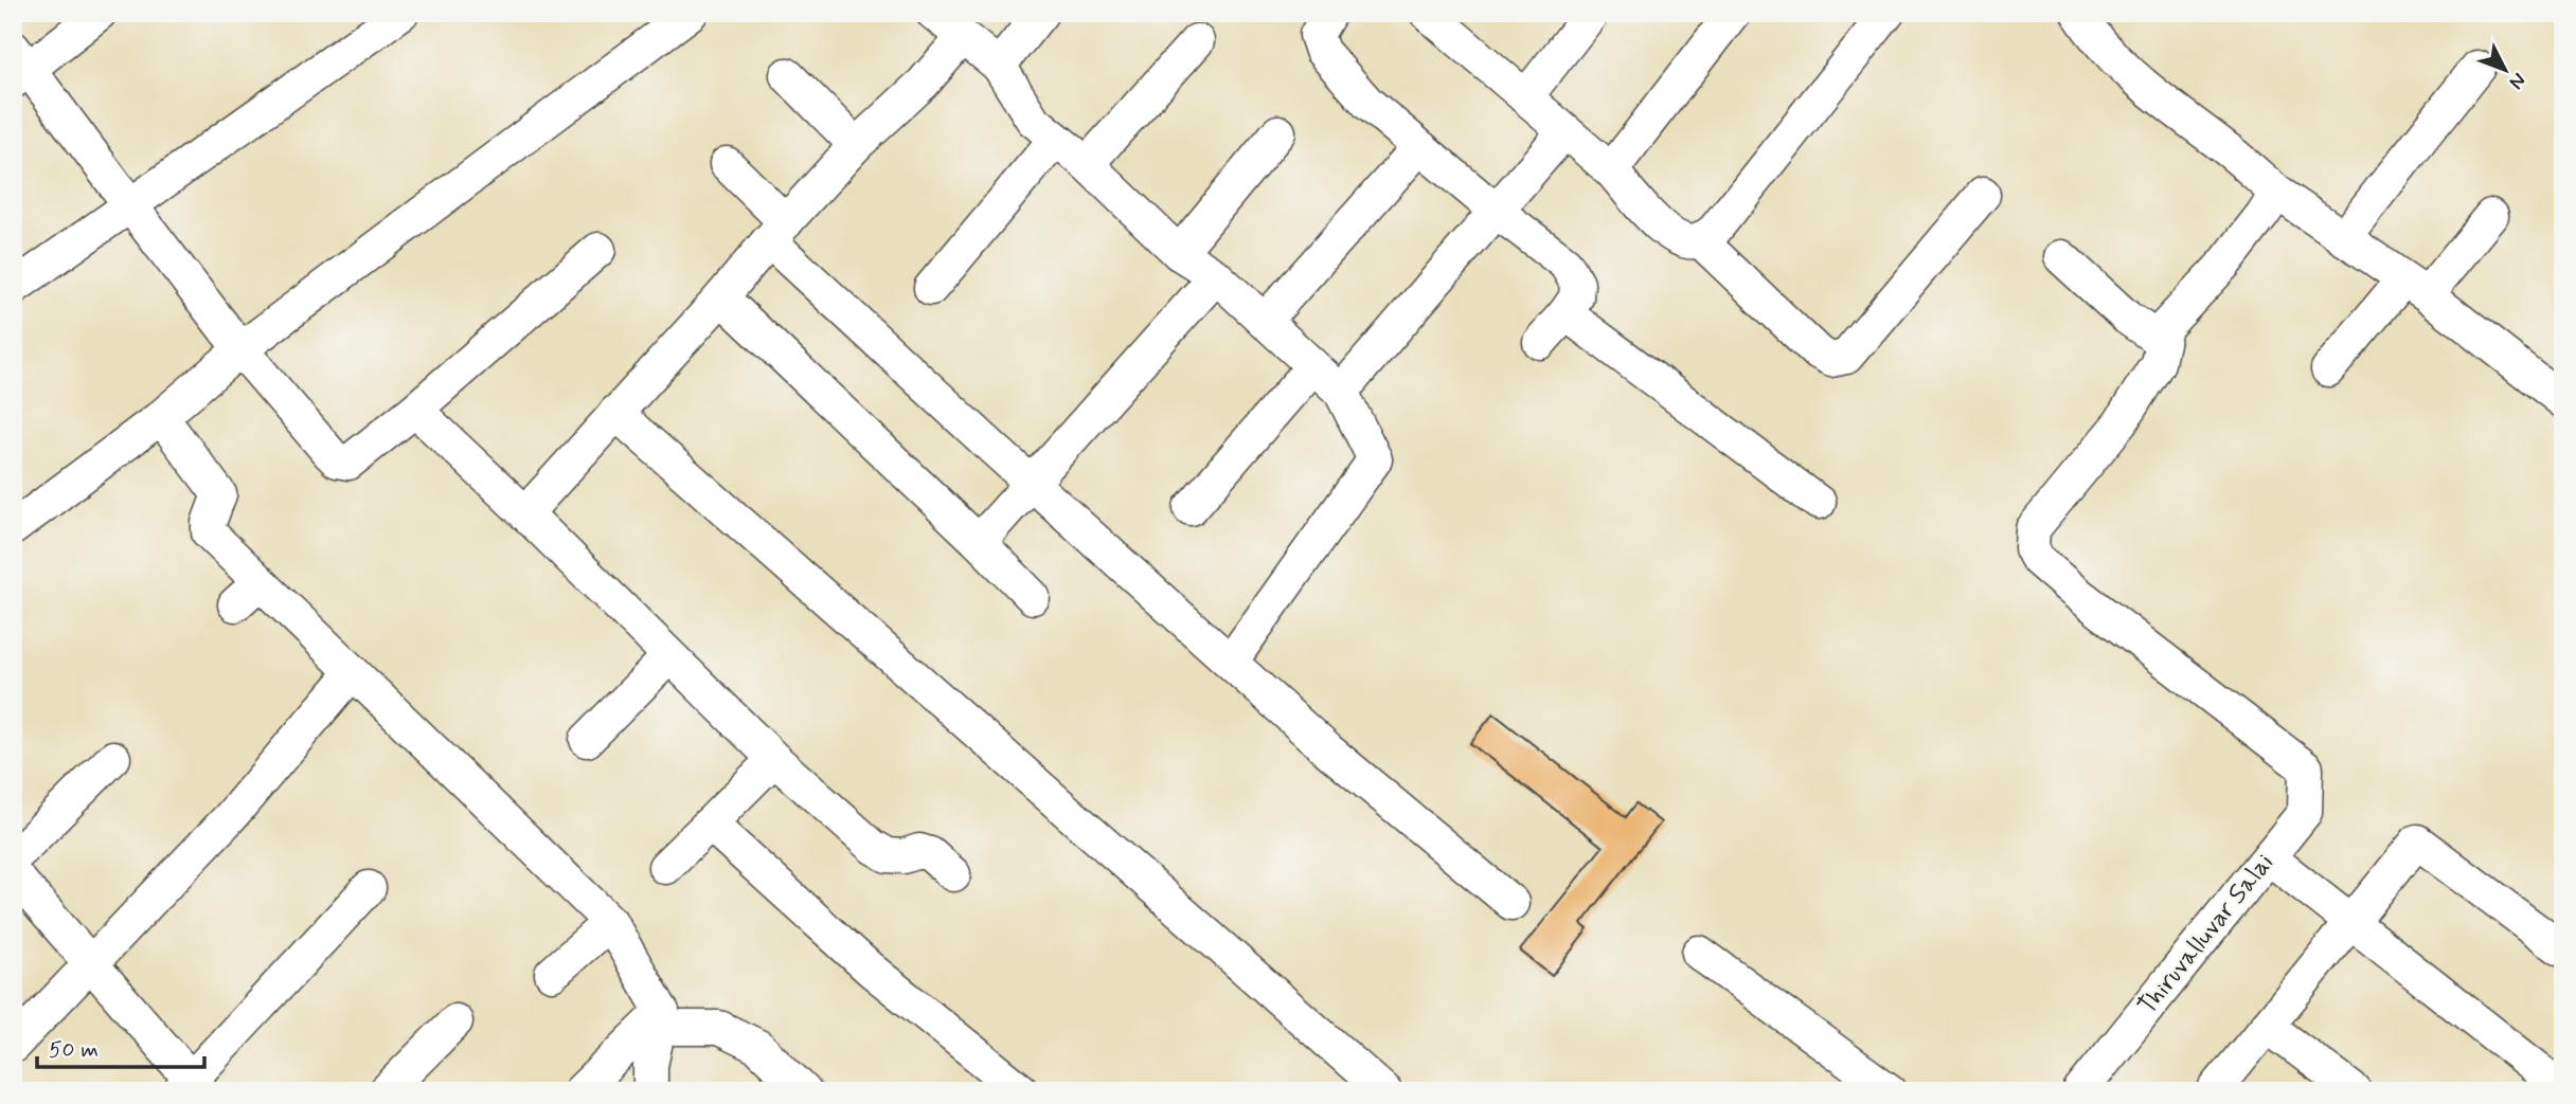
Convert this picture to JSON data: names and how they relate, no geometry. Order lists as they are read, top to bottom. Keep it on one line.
{"streets":{"street":["Thiruvalluvar Salai"]},"scale_bar":"50 m","north":"bottom right"}
